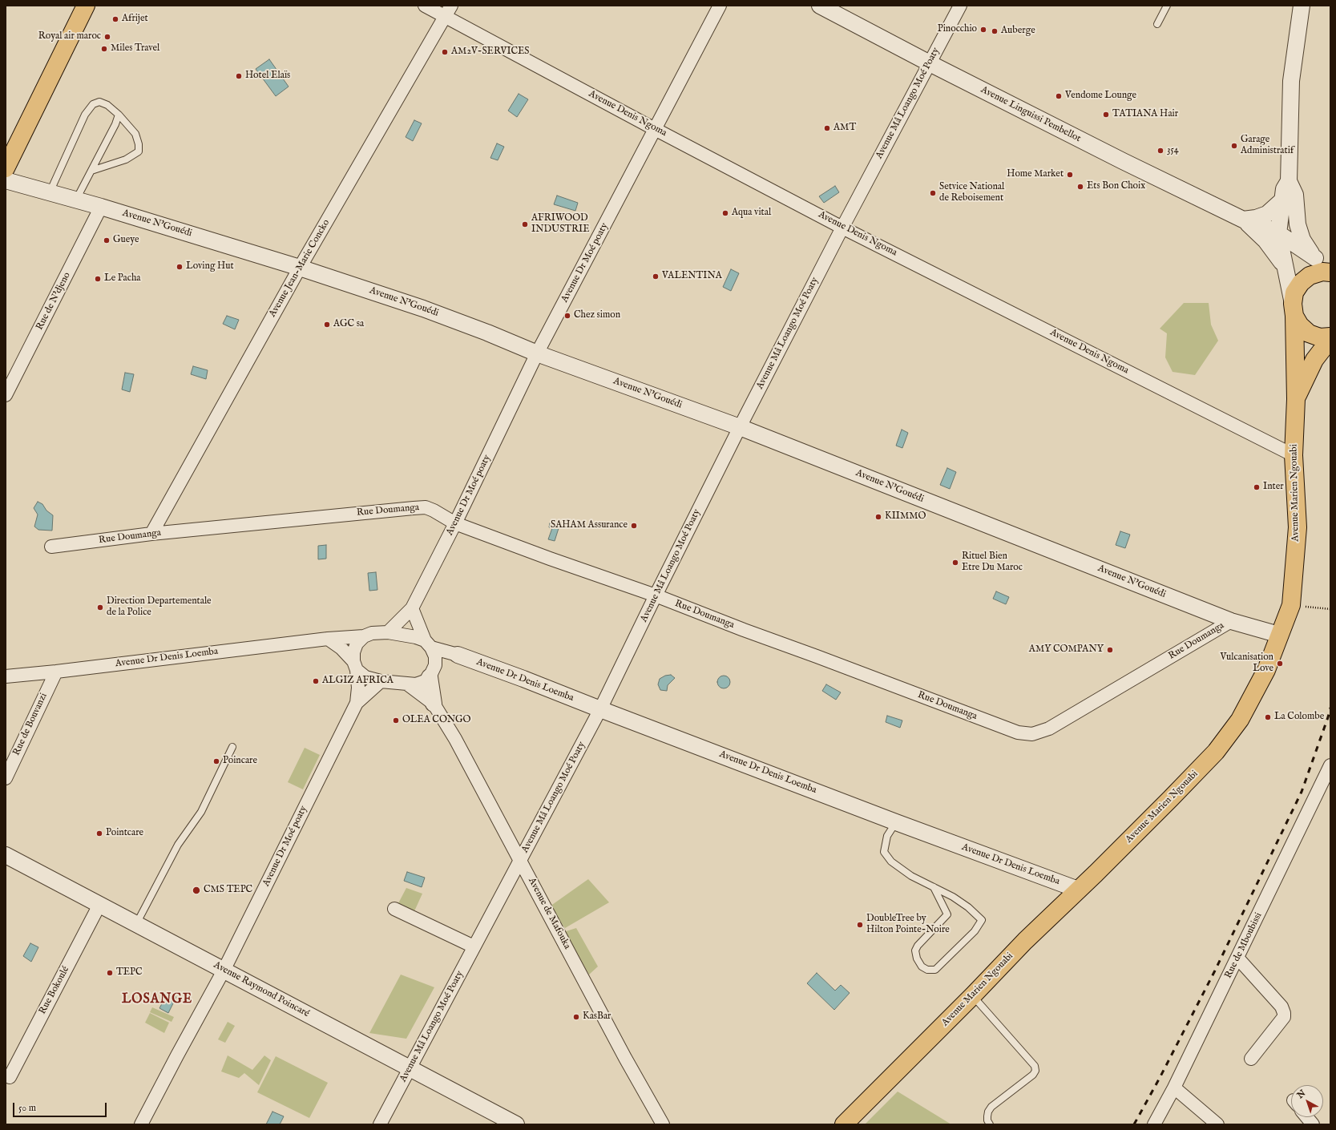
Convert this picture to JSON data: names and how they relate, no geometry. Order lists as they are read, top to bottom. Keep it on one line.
{"streets":{"main road":["Avenue Marien Ngouabi"],"street":["Avenue Mâ Loango Moé Poaty","Avenue Denis Ngoma","Avenue Linguissi Pembellot","Avenue N'Gouédi","Avenue Dr Moé poaty","Avenue Jean-Marie Concko","Rue de N'djeno","Rue Doumanga","Avenue Dr Denis Loemba","Rue de Bouvanzi","Avenue de Mafouka","Rue de Mboubissi","Avenue Raymond Poincaré","Rue Bokoulé"]},"crossings":[["Avenue Mâ Loango Moé Poaty","Avenue Denis Ngoma"],["Avenue Mâ Loango Moé Poaty","Avenue Linguissi Pembellot"],["Avenue Mâ Loango Moé Poaty","Avenue N'Gouédi"],["Avenue Mâ Loango Moé Poaty","Rue Doumanga"],["Avenue Mâ Loango Moé Poaty","Avenue Dr Denis Loemba"],["Avenue Mâ Loango Moé Poaty","Avenue de Mafouka"],["Avenue Mâ Loango Moé Poaty","Avenue Raymond Poincaré"],["Avenue Denis Ngoma","Avenue Dr Moé poaty"],["Avenue Denis Ngoma","Avenue Jean-Marie Concko"],["Avenue Denis Ngoma","Avenue Marien Ngouabi"],["Avenue Linguissi Pembellot","Avenue Marien Ngouabi"],["Avenue N'Gouédi","Avenue Dr Moé poaty"],["Avenue N'Gouédi","Avenue Jean-Marie Concko"],["Avenue N'Gouédi","Rue de N'djeno"],["Avenue N'Gouédi","Avenue Marien Ngouabi"],["Avenue N'Gouédi","Rue Doumanga"],["Avenue Dr Moé poaty","Rue Doumanga"],["Avenue Dr Moé poaty","Avenue Dr Denis Loemba"],["Avenue Dr Moé poaty","Avenue de Mafouka"],["Avenue Dr Moé poaty","Avenue Raymond Poincaré"],["Avenue Jean-Marie Concko","Rue Doumanga"],["Avenue Marien Ngouabi","Avenue Dr Denis Loemba"],["Avenue Dr Denis Loemba","Rue de Bouvanzi"],["Avenue Dr Denis Loemba","Avenue de Mafouka"],["Avenue Raymond Poincaré","Rue Bokoulé"]],"districts":["LOSANGE"],"places":["Afrijet","Pinocchio","Auberge","Royal air maroc","Miles Travel","AM2V-SERVICES","Hotel Elaïs","Vendome Lounge","TATIANA Hair","AMT","Garage Administratif","354","Home Market","Ets Bon Choix","Setvice National de Reboisement","Aqua vital","AFRIWOOD INDUSTRIE","Gueye","Loving Hut","VALENTINA","Le Pacha","Chez simon","AGC sa","Inter","KIIMMO","SAHAM Assurance","Rituel Bien Etre Du Maroc","Direction Departementale de la Police","AMY COMPANY","Vulcanisation Love","ALGIZ AFRICA","La Colombe","OLEA CONGO","Poincare","Pointcare","CMS TEPC","DoubleTree by Hilton Pointe-Noire","TEPC","KasBar"],"scale_bar":"50 m","north":"top left"}
